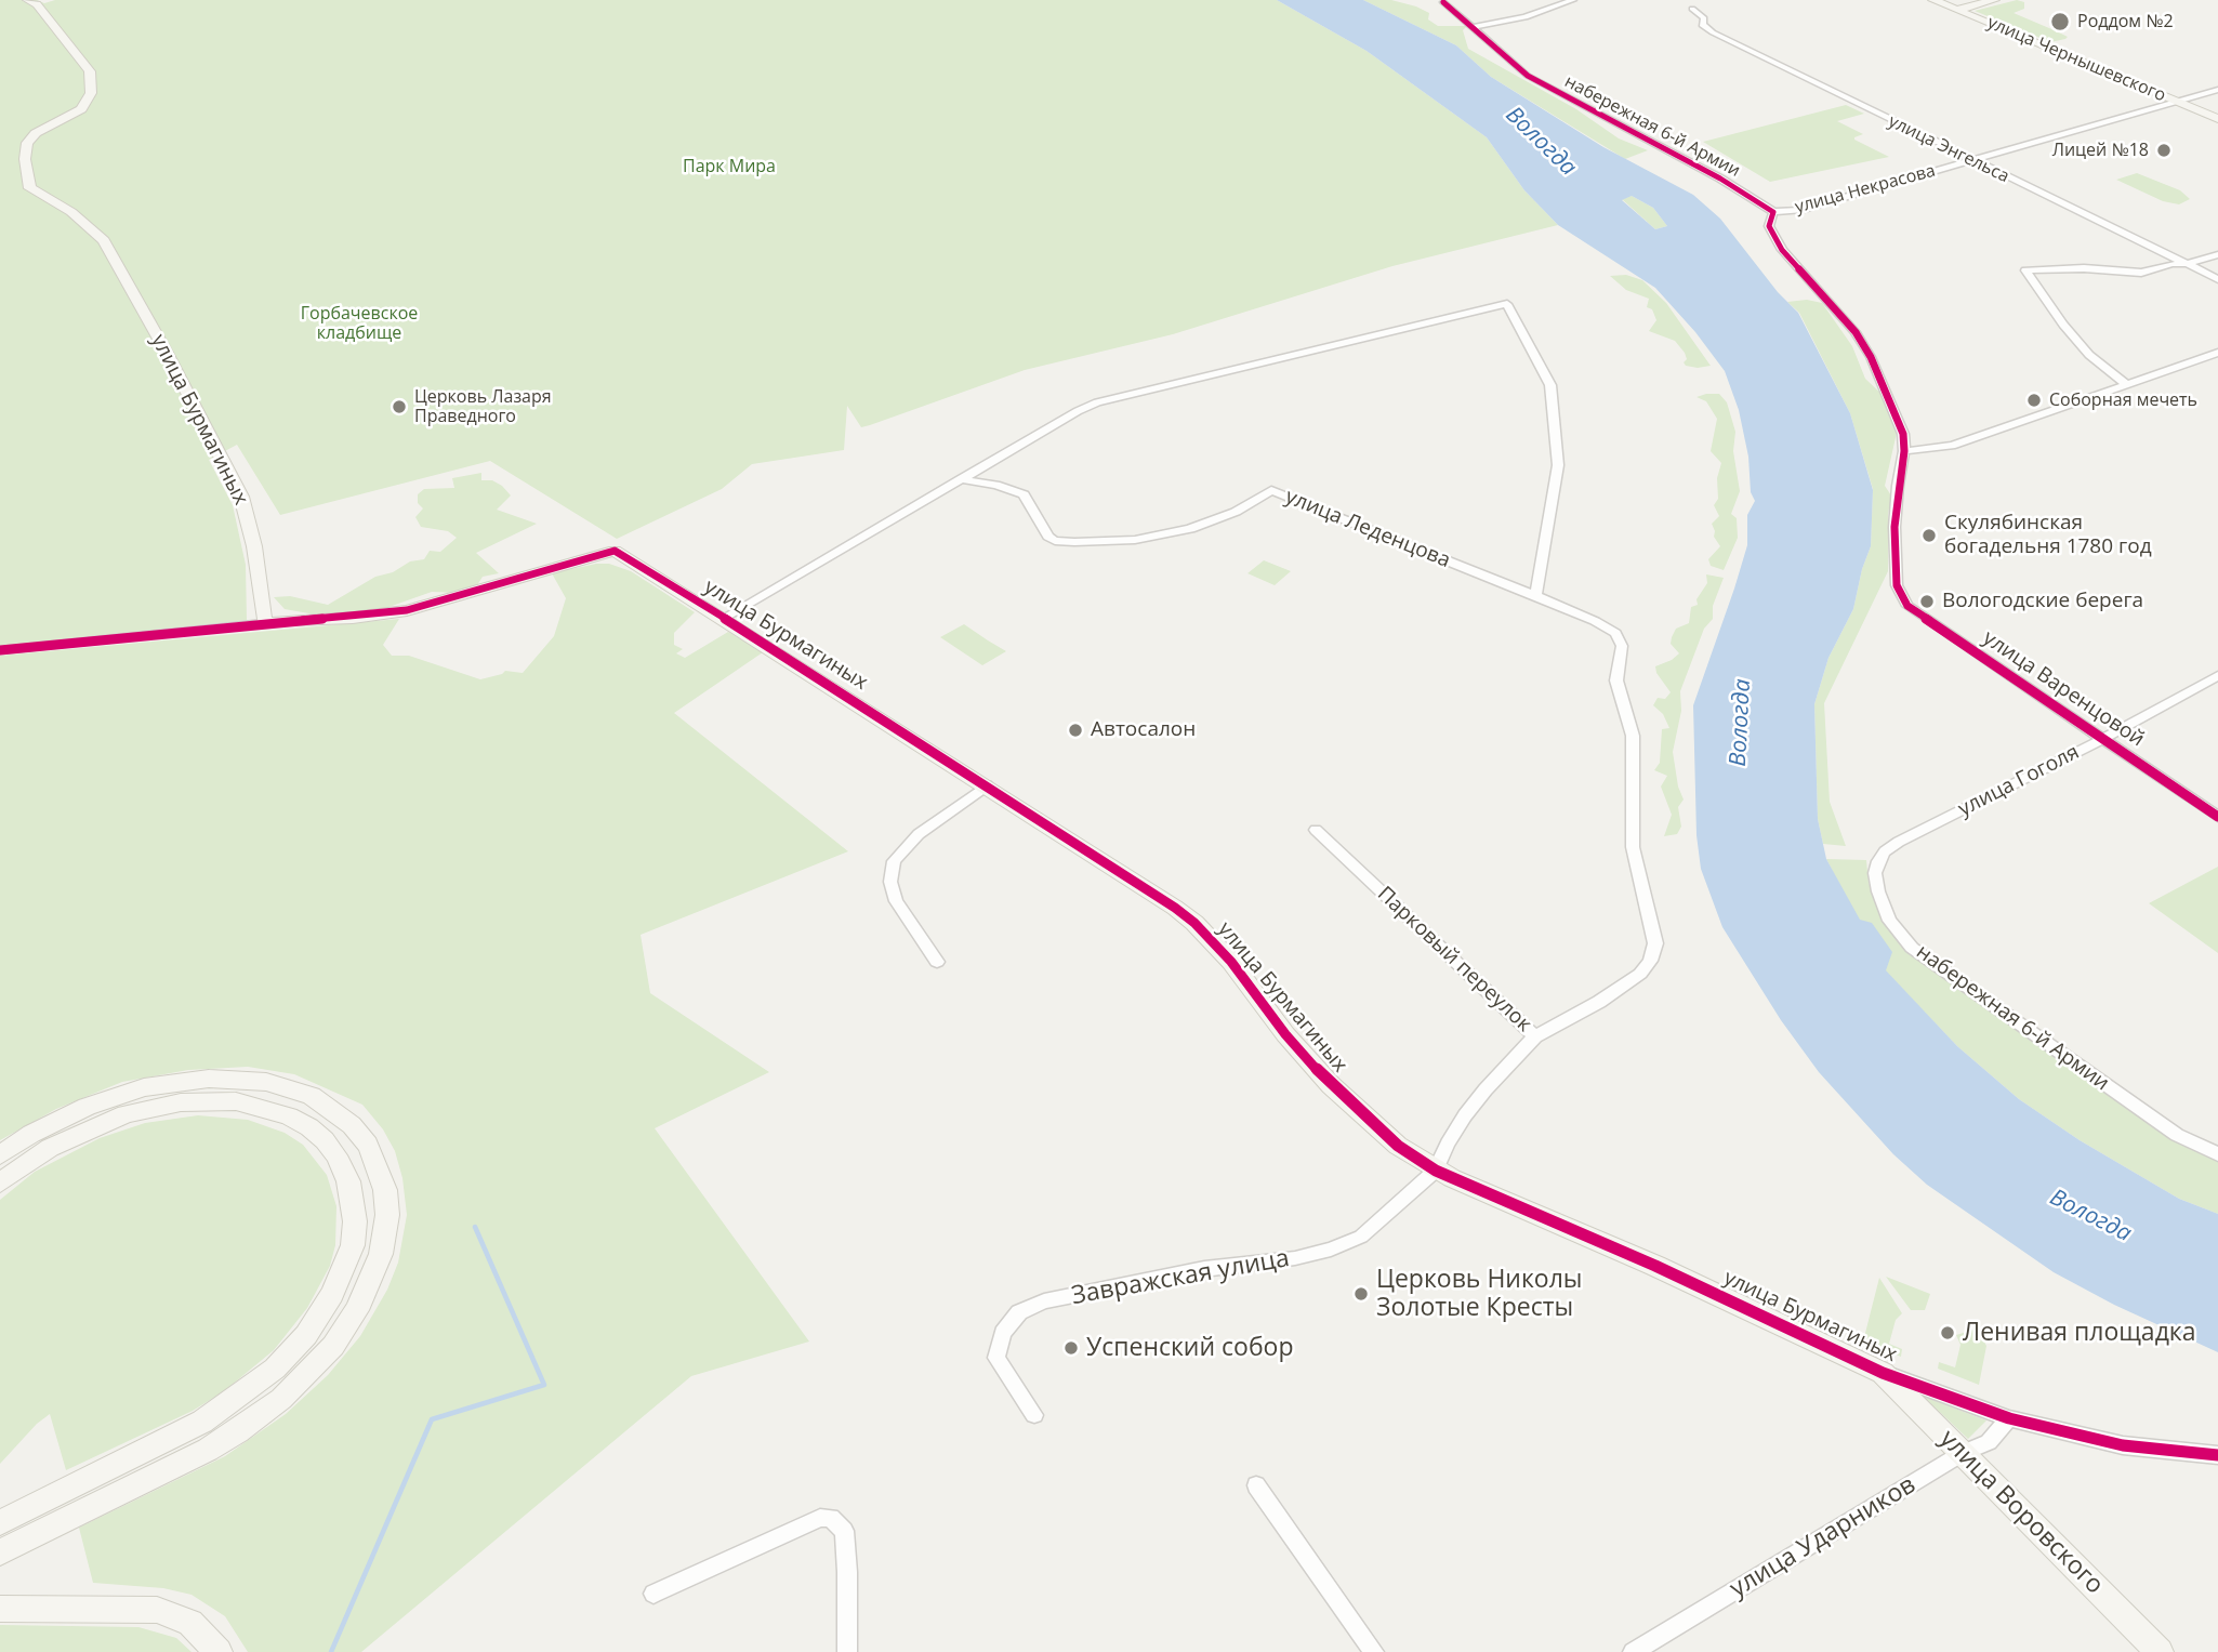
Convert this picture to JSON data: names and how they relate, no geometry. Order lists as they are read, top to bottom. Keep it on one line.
{"streets":{"street":["улица Чернышевского","набережная 6-й Армии","улица Энгельса","улица Некрасова","улица Бурмагиных","улица Леденцова","улица Варенцовой","улица Гоголя","Парковый переулок","Завражская улица","улица Воровского","улица Ударников"]},"crossings":[["улица Чернышевского","улица Некрасова"],["набережная 6-й Армии","улица Некрасова"],["набережная 6-й Армии","улица Гоголя"],["улица Энгельса","улица Некрасова"],["улица Бурмагиных","Парковый переулок"],["улица Бурмагиных","Завражская улица"],["улица Бурмагиных","улица Воровского"],["улица Бурмагиных","улица Ударников"],["улица Леденцова","Парковый переулок"],["улица Варенцовой","улица Гоголя"],["Парковый переулок","Завражская улица"],["улица Воровского","улица Ударников"]],"water":["Вологда"],"parks":["Парк Мира","Горбачевское кладбище"],"places":["Роддом №2","Лицей №18","Соборная мечеть","Церковь Лазаря Праведного","Скулябинская богадельня 1780 год","Вологодские берега","Автосалон","Церковь Николы Золотые Кресты","Ленивая площадка","Успенский собор"]}
